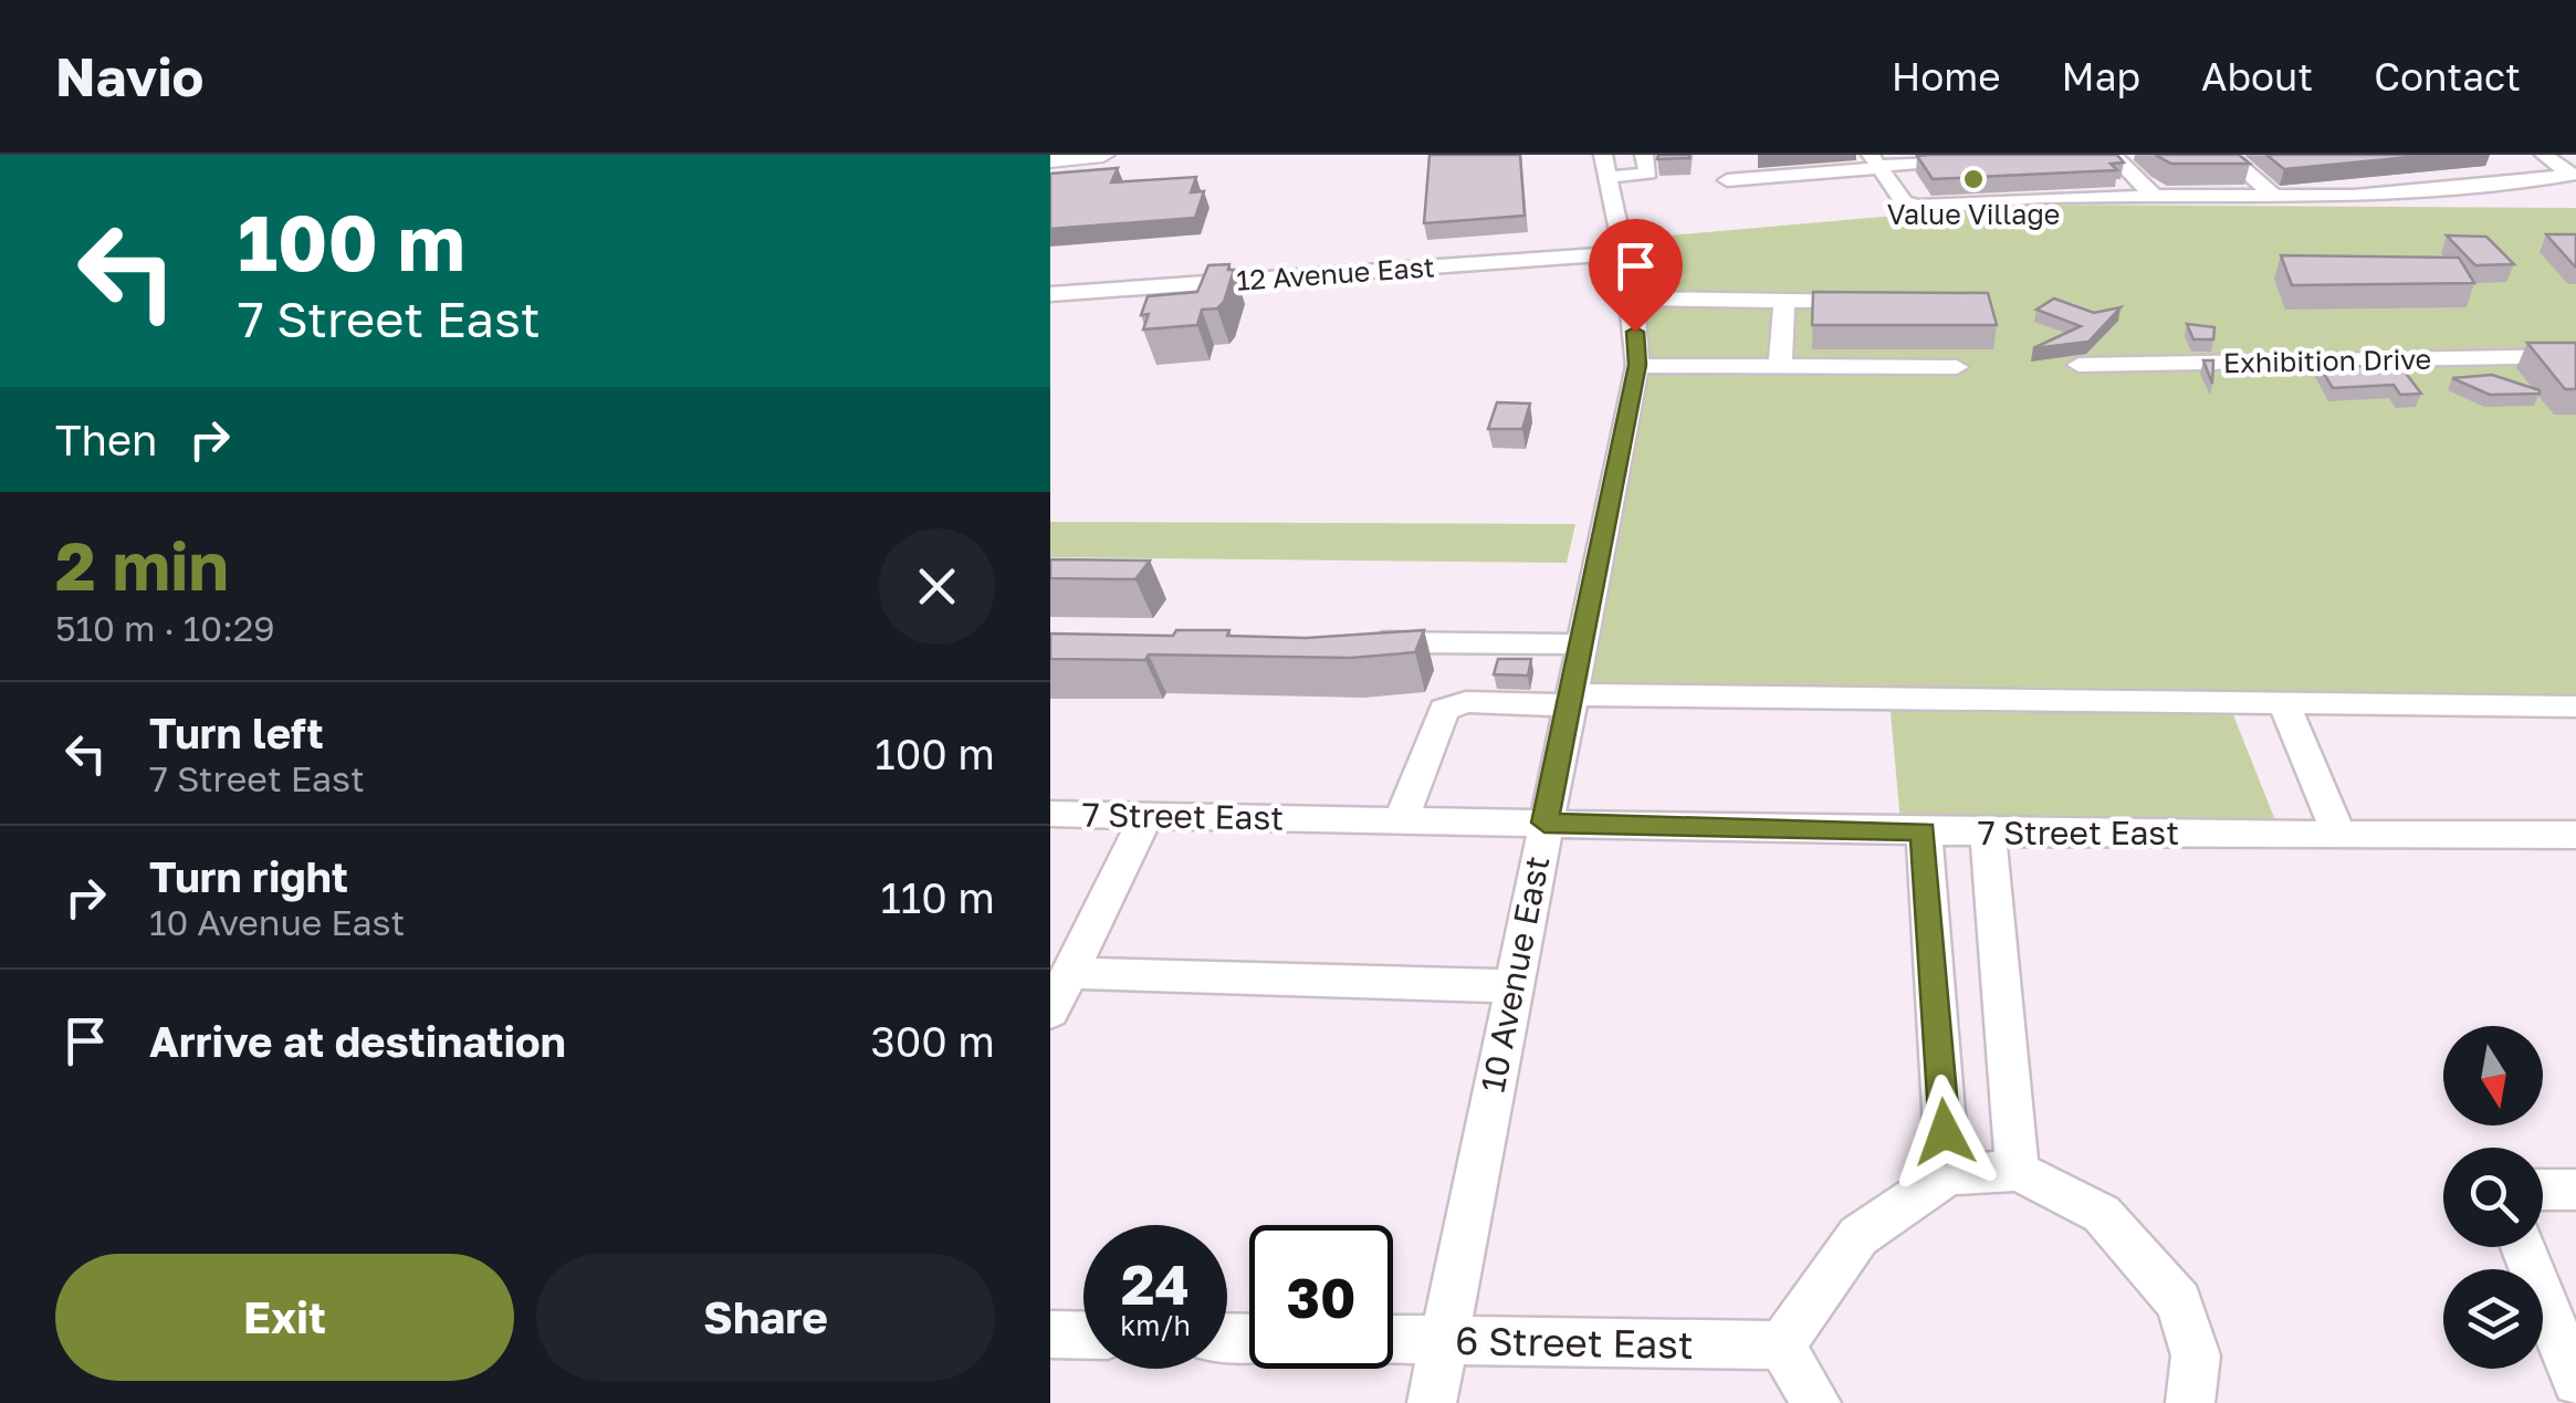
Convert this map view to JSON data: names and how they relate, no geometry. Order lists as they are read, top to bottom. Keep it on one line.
{"streets":{"street":["12 Avenue East","Exhibition Drive","7 Street East","10 Avenue East","6 Street East"]},"crossings":[["12 Avenue East","10 Avenue East"],["7 Street East","10 Avenue East"],["10 Avenue East","6 Street East"]],"places":["Value Village"],"north":"bottom","page":{"header":"Navio","nav":["Home","Map","About","Contact"],"turn":["100 m","7 Street East"],"then":"Then","heading":["2 min","510 m · 10:29"],"list":[{"name":"Turn left","note":"7 Street East","value":"100 m"},{"name":"Turn right","note":"10 Avenue East","value":"110 m"},{"name":"Arrive at destination","value":"300 m"}],"speed":"24 km/h","limit":"30","buttons":["Exit","Share"]}}
